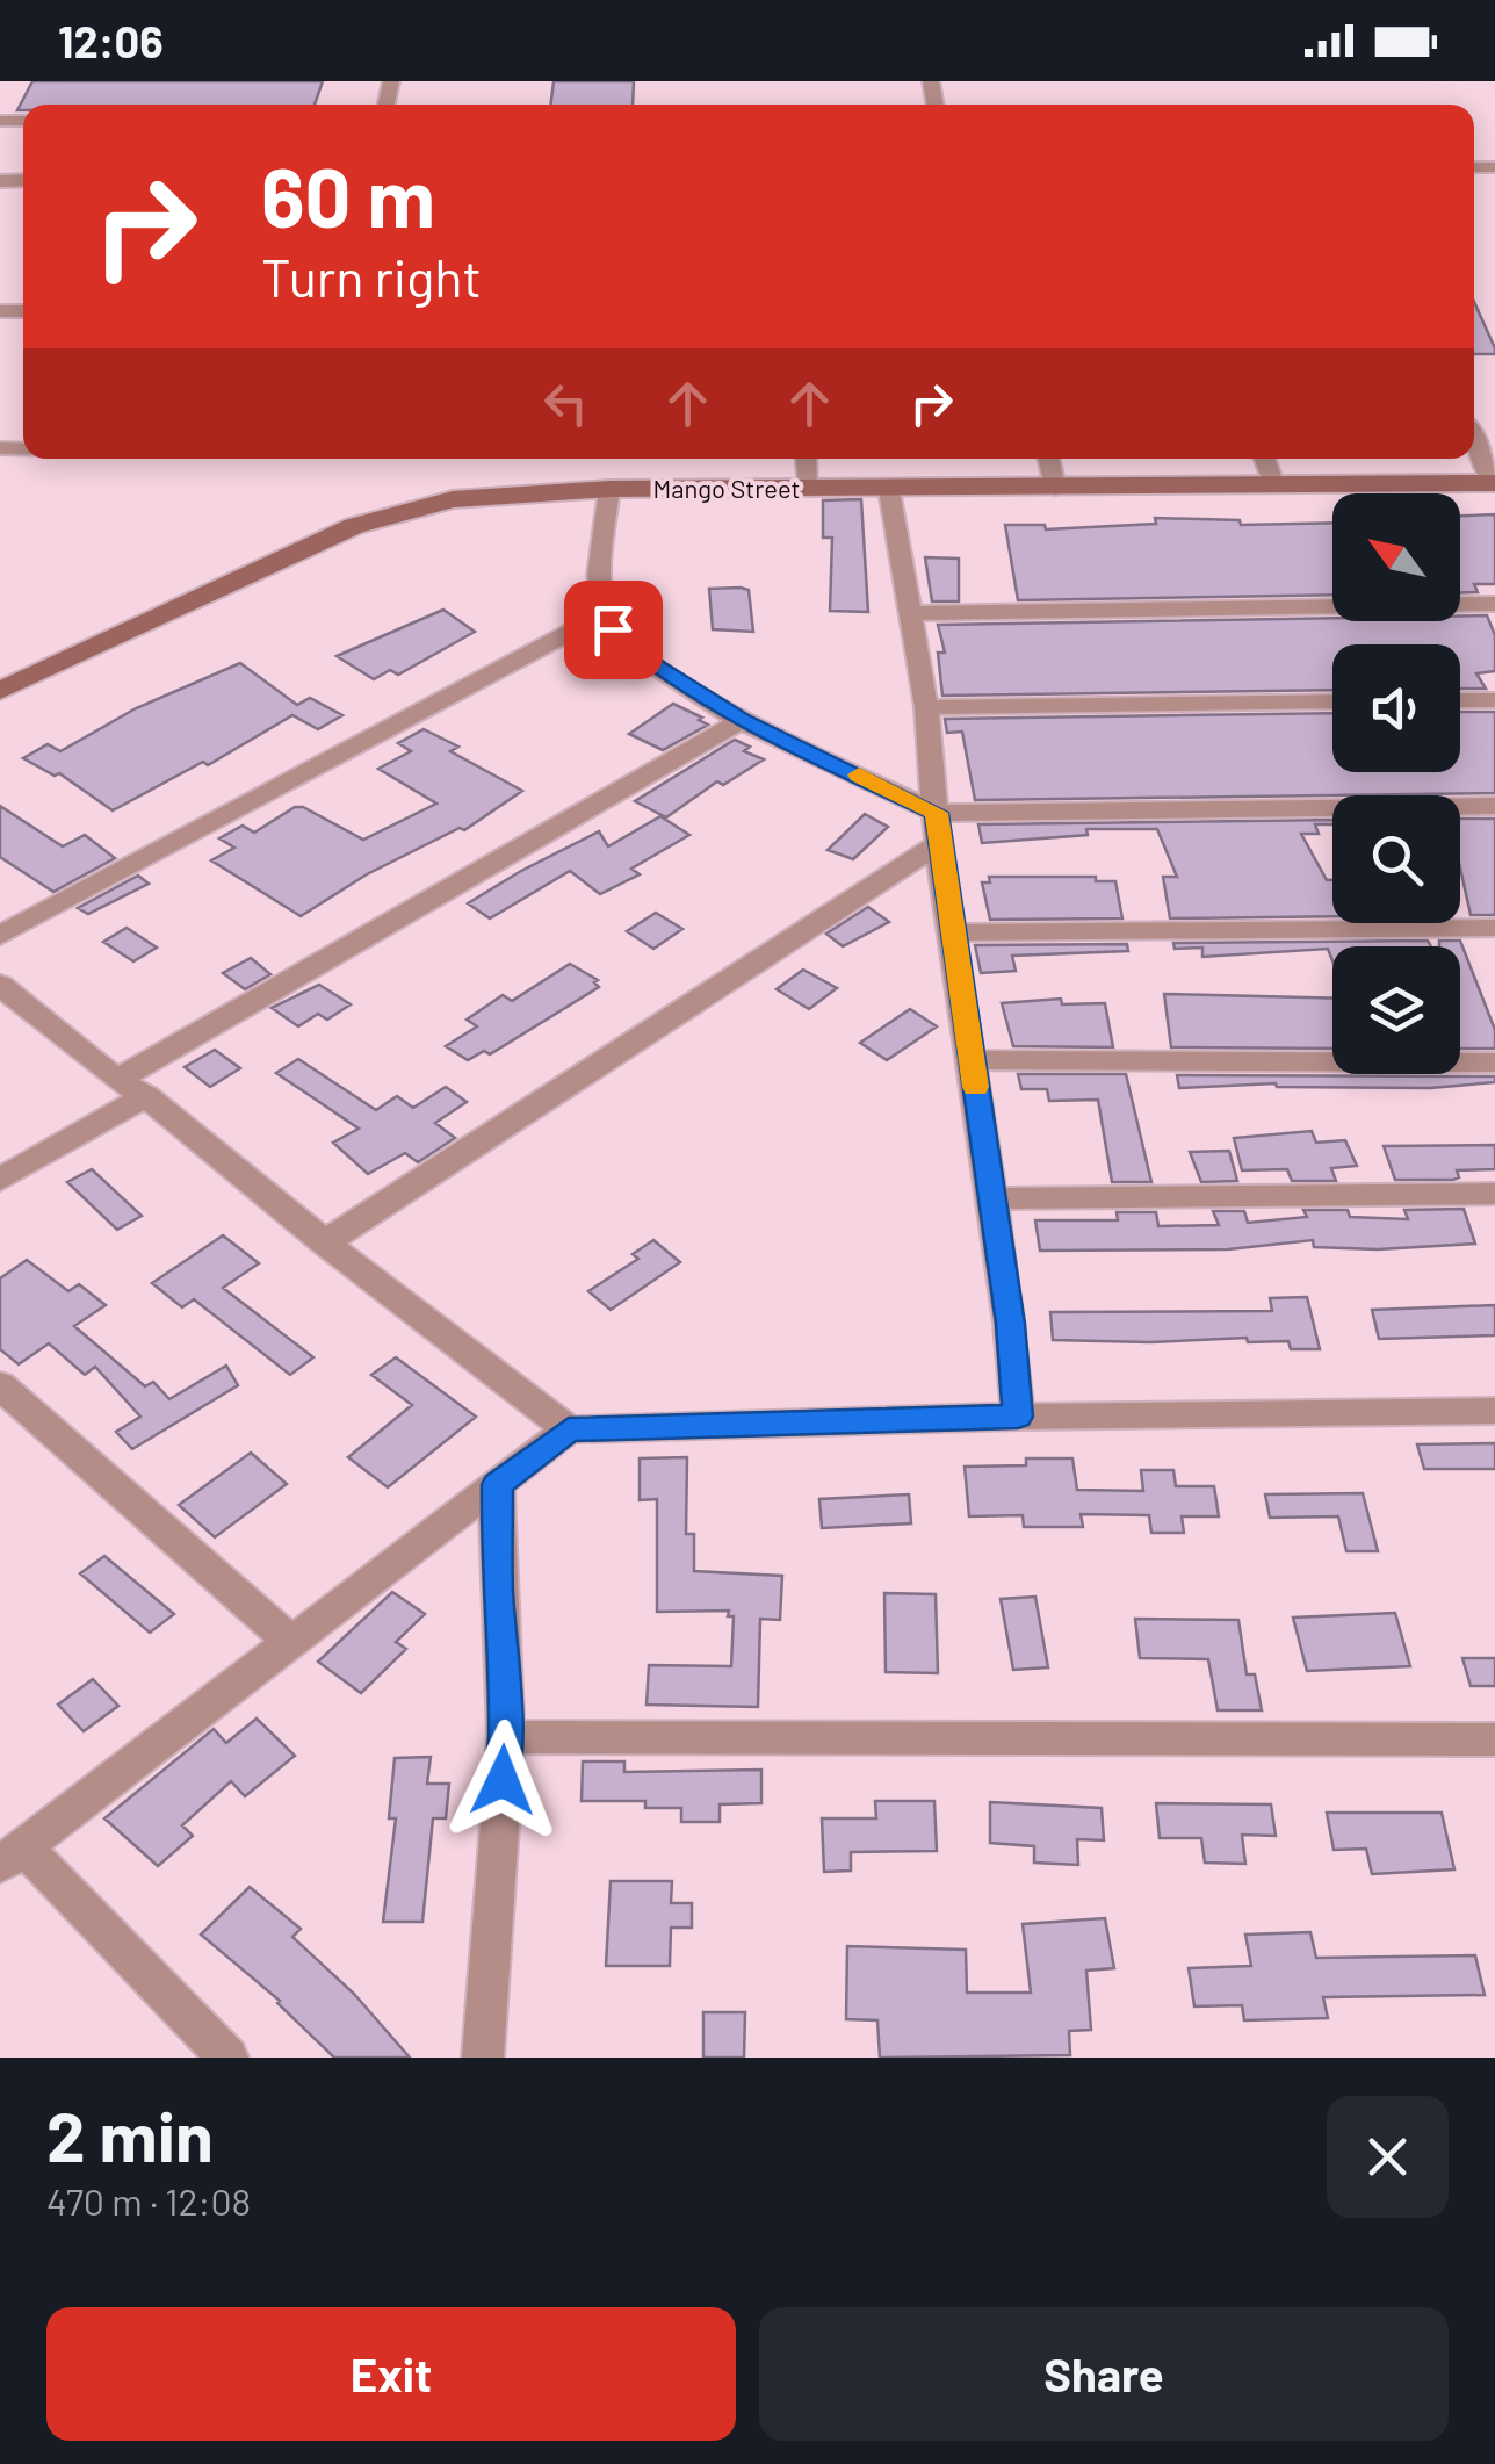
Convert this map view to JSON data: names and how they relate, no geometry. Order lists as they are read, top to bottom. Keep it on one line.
{"streets":{"main road":["Mango Street"]},"north":"top left","page":{"status":"12:06","turn":["60 m","Turn right"],"heading":["2 min","470 m · 12:08"],"buttons":["Exit","Share"]}}
